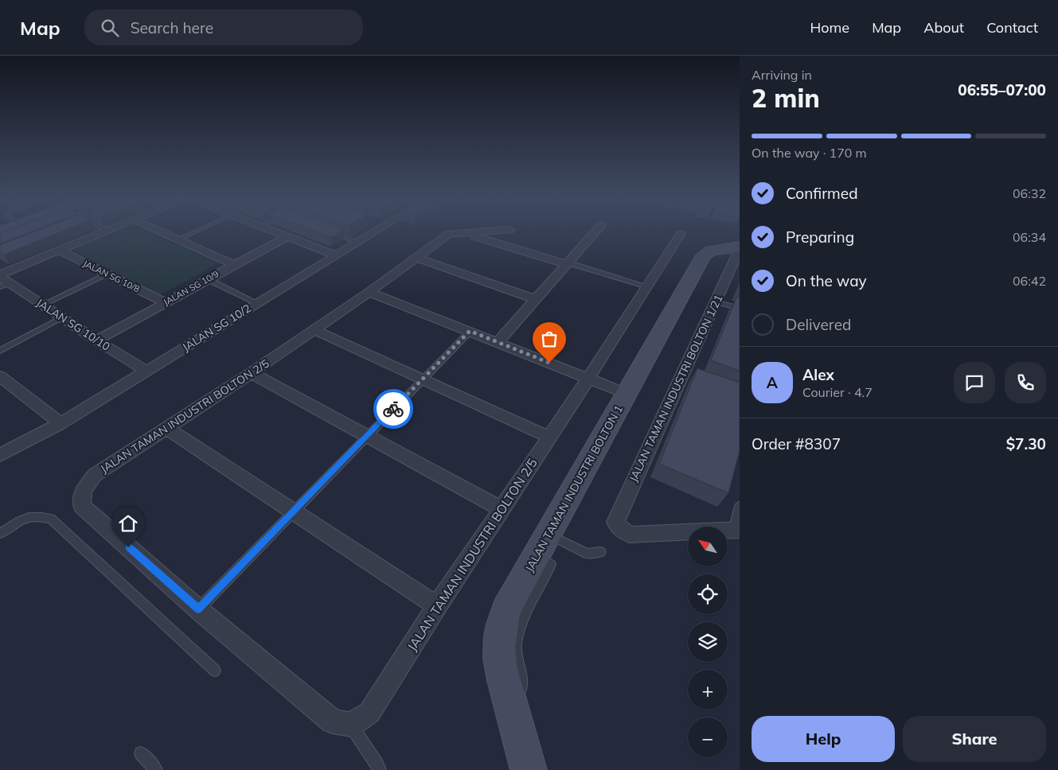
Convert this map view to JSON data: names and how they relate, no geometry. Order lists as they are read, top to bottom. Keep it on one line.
{"streets":{"street":["JALAN SG 10/8","JALAN SG 10/9","JALAN SG 10/10","JALAN SG 10/2","JALAN TAMAN INDUSTRI BOLTON 1/21","JALAN TAMAN INDUSTRI BOLTON 2/5","JALAN TAMAN INDUSTRI BOLTON 1"]},"crossings":[["JALAN SG 10/8","JALAN SG 10/9"],["JALAN SG 10/9","JALAN SG 10/10"],["JALAN SG 10/10","JALAN SG 10/2"],["JALAN TAMAN INDUSTRI BOLTON 1/21","JALAN TAMAN INDUSTRI BOLTON 1"]],"north":"top left","page":{"header":"Map","search":"Search here","nav":["Home","Map","About","Contact"],"heading":["2 min","Arriving in","06:55–07:00"],"panel":["Alex","Courier · 4.7","Order #8307","$7.30"],"bar":"On the way · 170 m","list":[["Confirmed","06:32"],["Preparing","06:34"],["On the way","06:42"],"Delivered"],"round":"A","map_buttons":["+","−"],"buttons":["Help","Share"]}}
